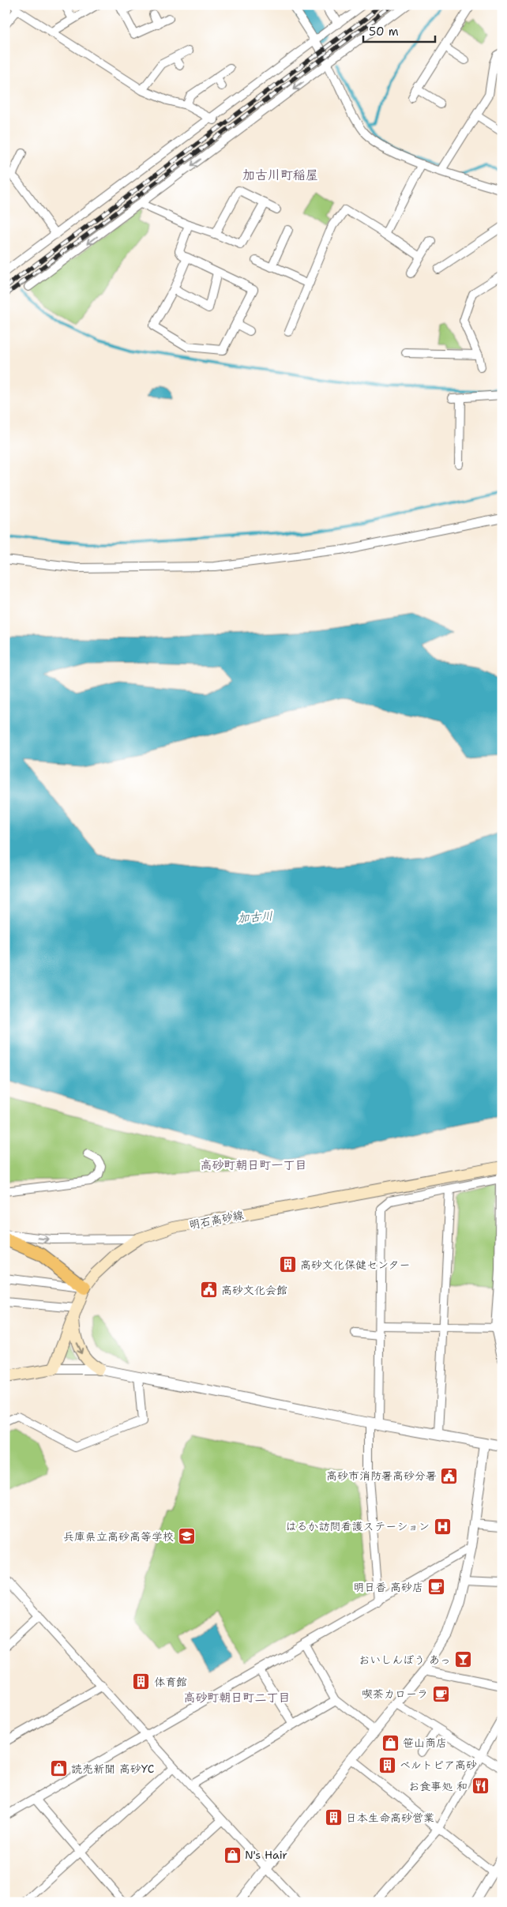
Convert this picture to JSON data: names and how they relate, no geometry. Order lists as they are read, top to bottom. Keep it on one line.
{"streets":{"main road":["明石高砂線"]},"districts":["加古川町稲屋","高砂町朝日町一丁目","高砂町朝日町二丁目"],"water":["加古川"],"places":{"building":["高砂文化保健センター","体育館","ベルトピア高砂","日本生命高砂営業"],"public building":["高砂文化会館","高砂市消防署高砂分署"],"hospital":["はるか訪問看護ステーション"],"school or university":["兵庫県立高砂高等学校"],"cafe":["明日香 高砂店","喫茶カローラ"],"bar":["おいしんぼう あっ"],"shop":["笹山商店","読売新聞 高砂YC","N's Hair"],"restaurant":["お食事処 和"]},"scale_bar":"50 m"}
